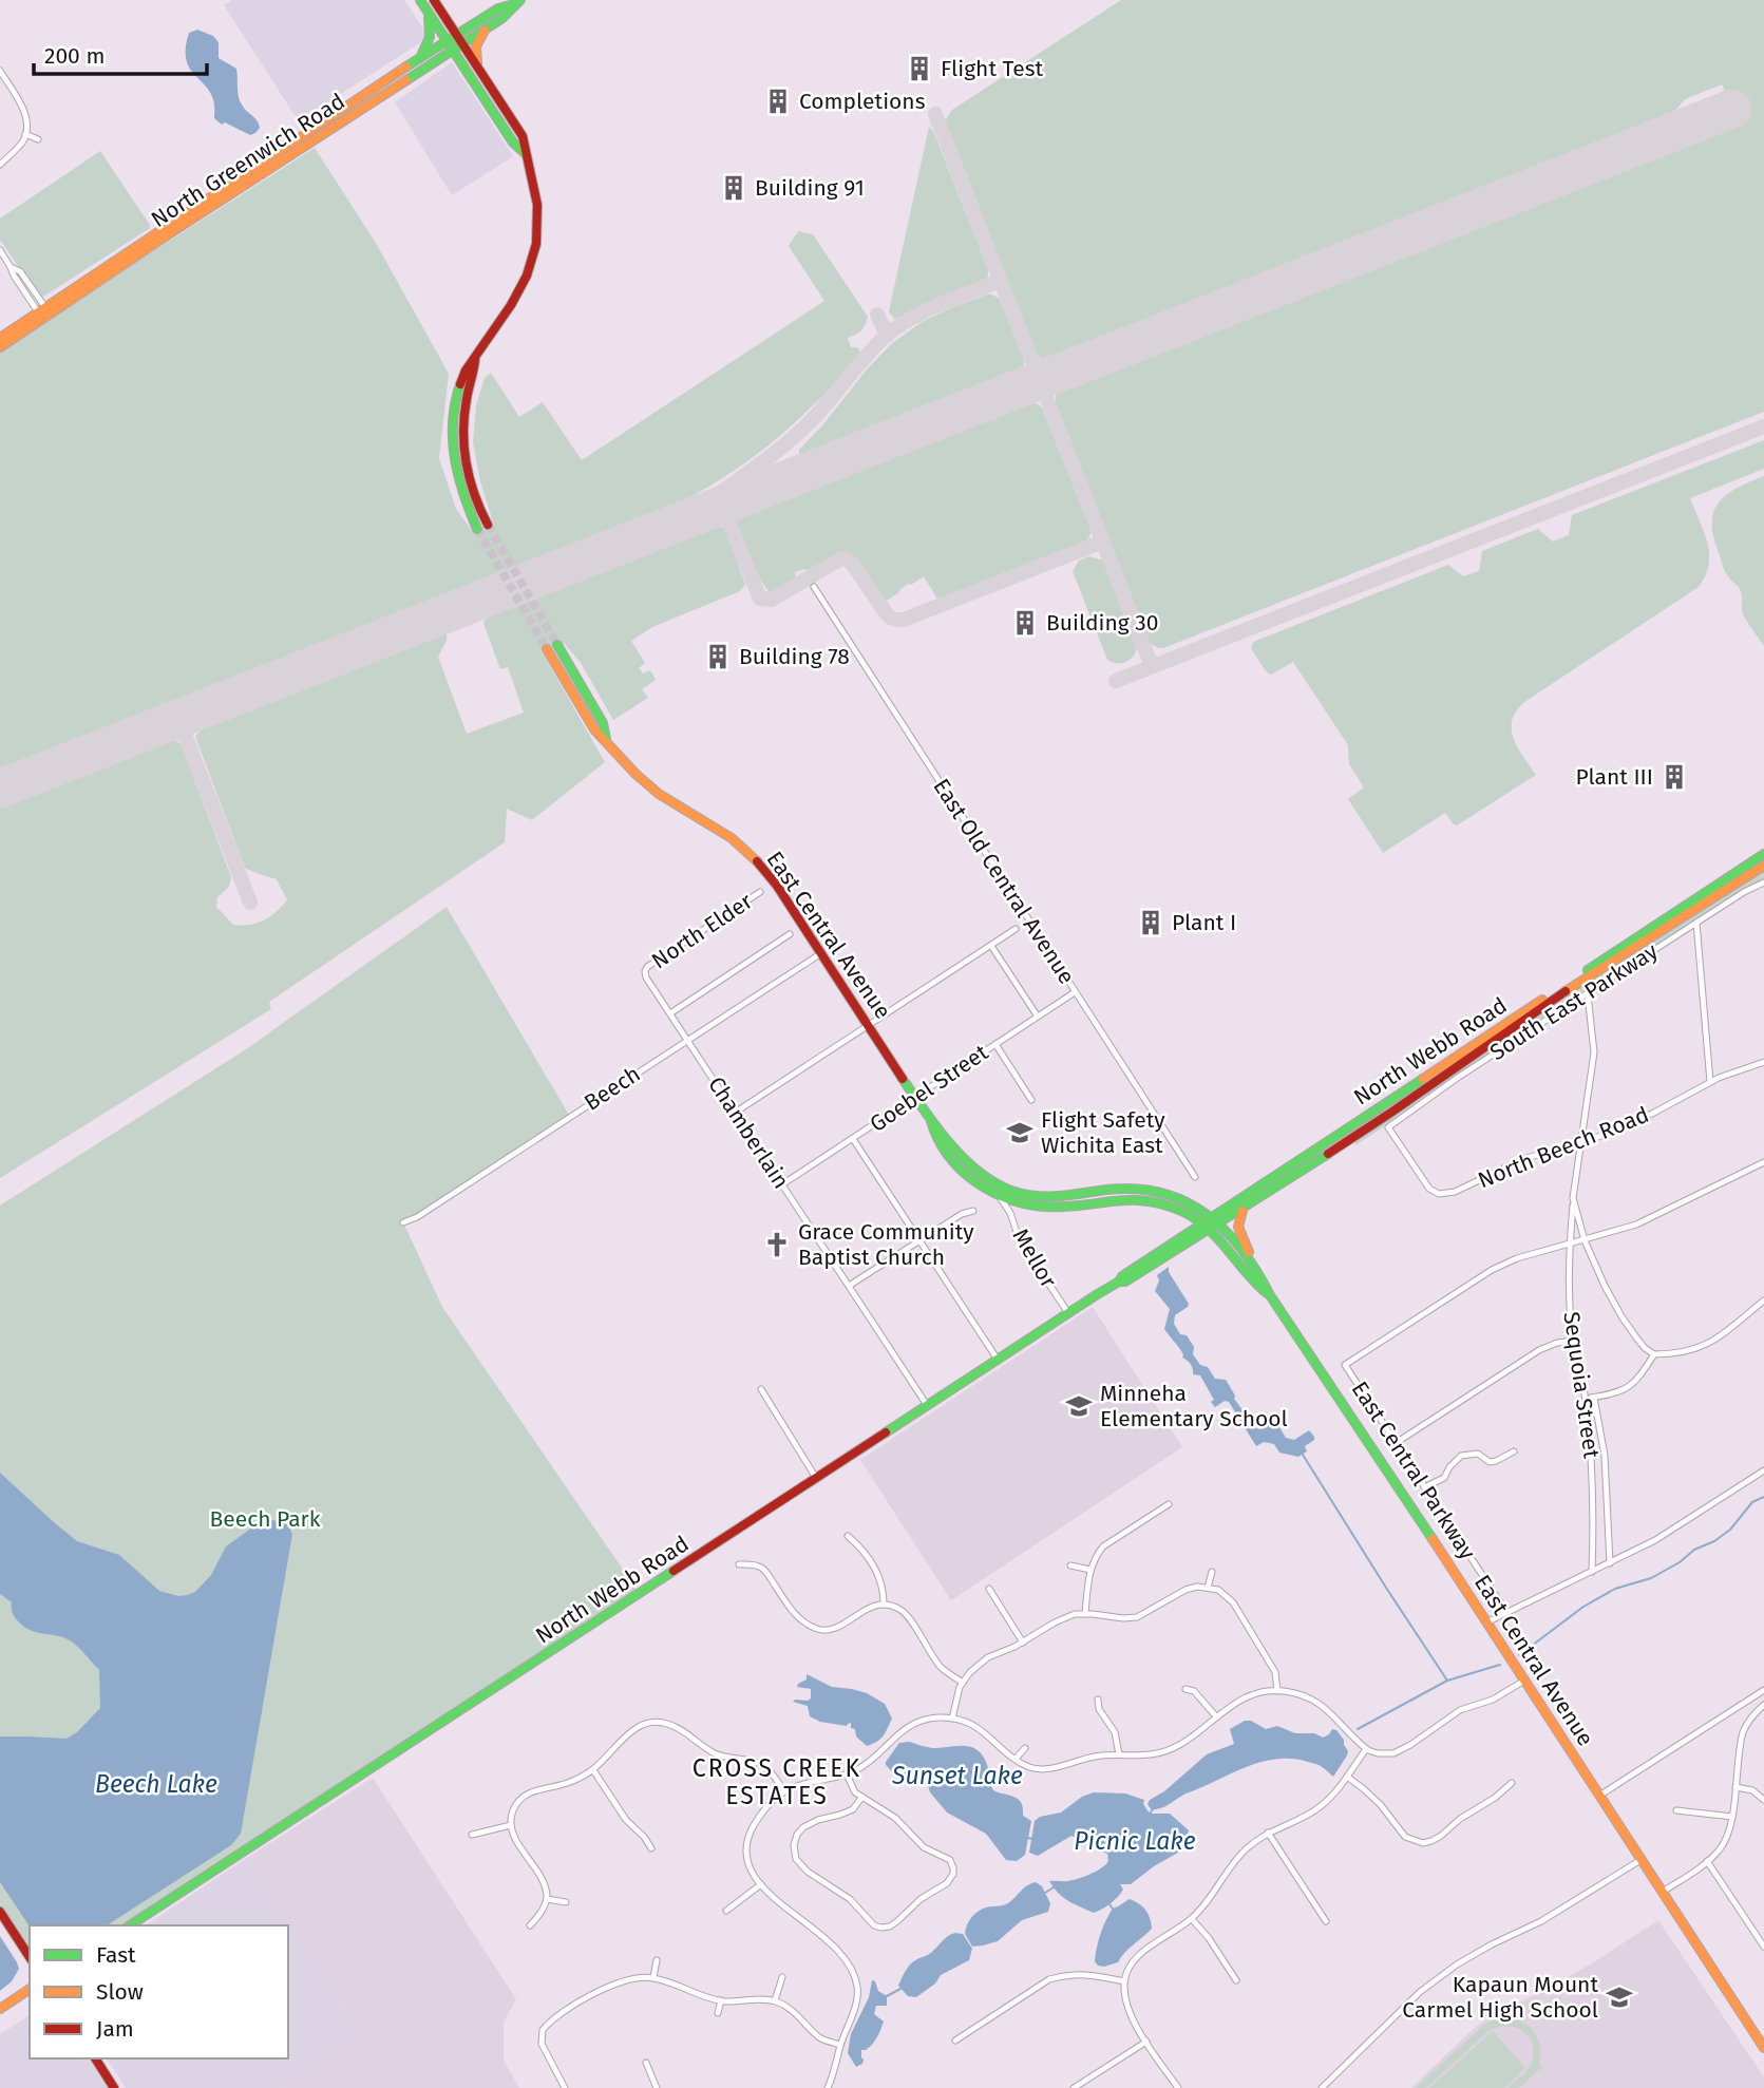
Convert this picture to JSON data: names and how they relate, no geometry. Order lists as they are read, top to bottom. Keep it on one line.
{"streets":{"main road":["North Greenwich Road","East Central Avenue","North Webb Road"],"street":["East Old Central Avenue","North Elder","South East Parkway","Beech","Goebel Street","Chamberlain","North Beech Road","Mellor","Sequoia Street","East Central Parkway"]},"crossings":[["East Old Central Avenue","Goebel Street"],["North Elder","Chamberlain"],["East Central Avenue","North Webb Road"],["East Central Avenue","Beech"],["East Central Avenue","Goebel Street"],["East Central Avenue","Mellor"],["South East Parkway","North Beech Road"],["South East Parkway","Sequoia Street"],["North Webb Road","Chamberlain"],["North Webb Road","Mellor"],["Beech","Chamberlain"],["Goebel Street","Chamberlain"],["North Beech Road","Sequoia Street"],["Sequoia Street","East Central Parkway"]],"districts":["CROSS CREEK ESTATES"],"water":["Sunset Lake","Beech Lake","Picnic Lake"],"parks":["Beech Park"],"places":{"building":["Flight Test","Completions","Building 91","Building 30","Building 78","Plant III","Plant I"],"school or university":["Flight Safety Wichita East","Minneha Elementary School","Kapaun Mount Carmel High School"],"church":["Grace Community Baptist Church"]},"legend":["Fast","Slow","Jam"],"scale_bar":"200 m"}
